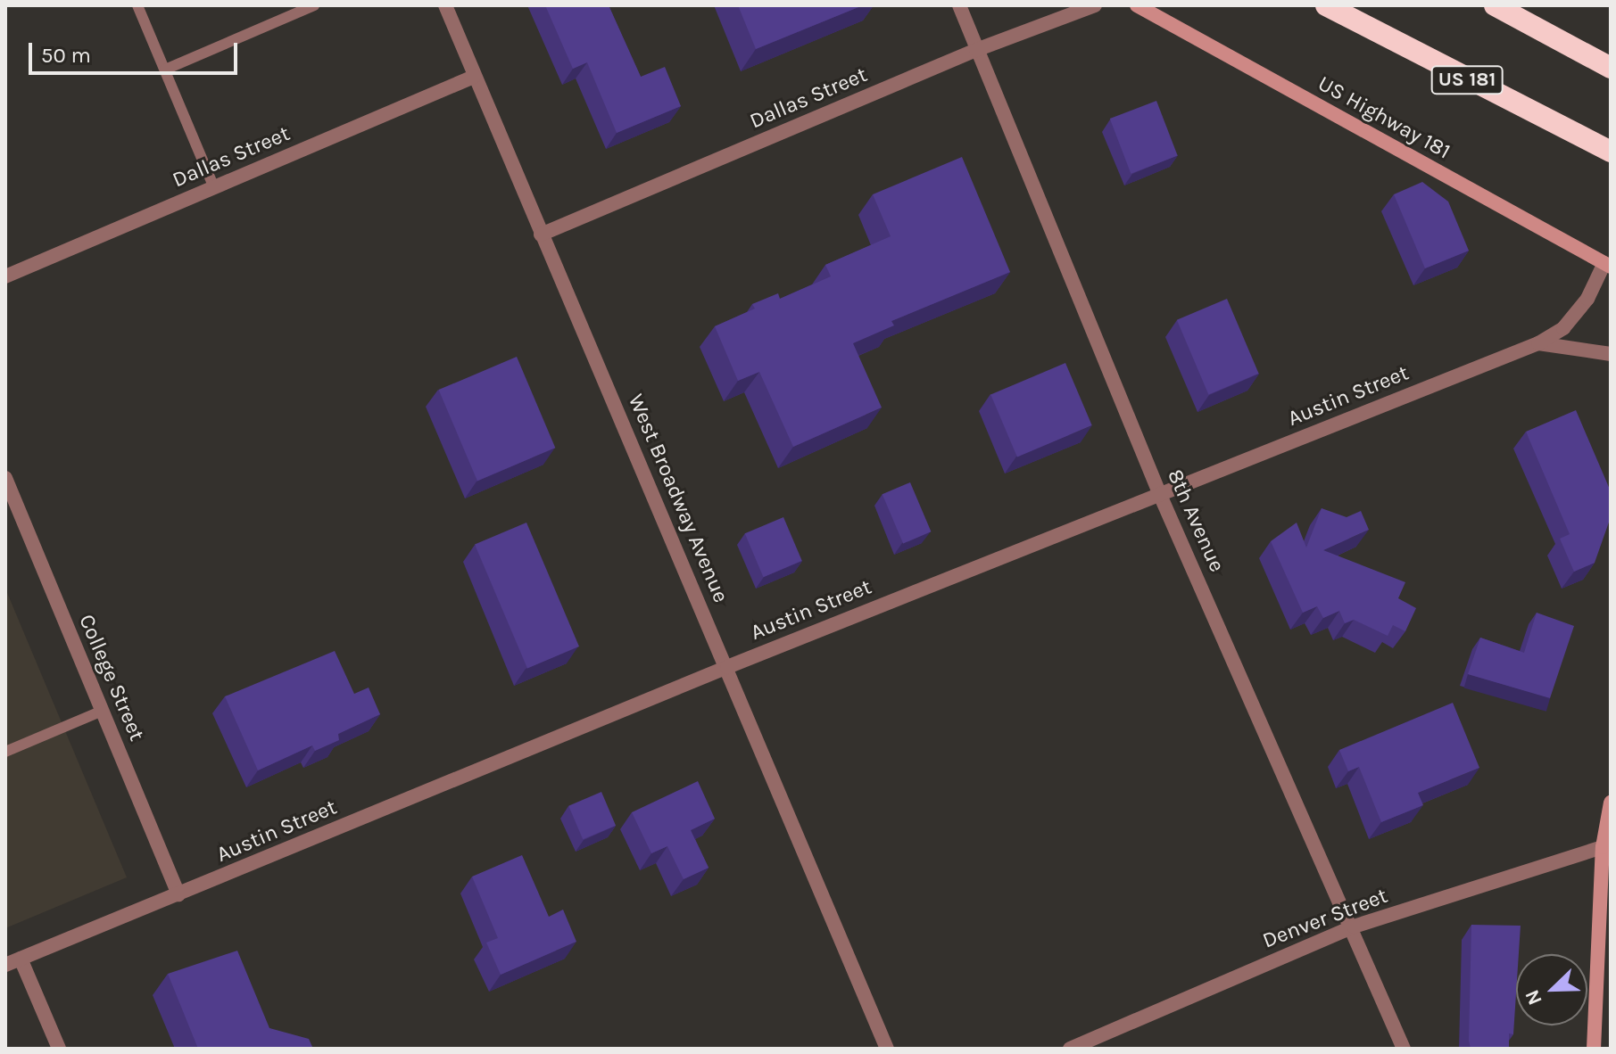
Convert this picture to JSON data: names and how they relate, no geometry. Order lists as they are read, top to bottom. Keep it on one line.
{"streets":{"highway":["US 181"],"main road":["US Highway 181"],"street":["Dallas Street","Austin Street","West Broadway Avenue","8th Avenue","College Street","Denver Street"]},"crossings":[["Dallas Street","West Broadway Avenue"],["Dallas Street","8th Avenue"],["US Highway 181","Austin Street"],["Austin Street","West Broadway Avenue"],["Austin Street","8th Avenue"],["Austin Street","College Street"],["8th Avenue","Denver Street"]],"scale_bar":"50 m","north":"bottom left"}
